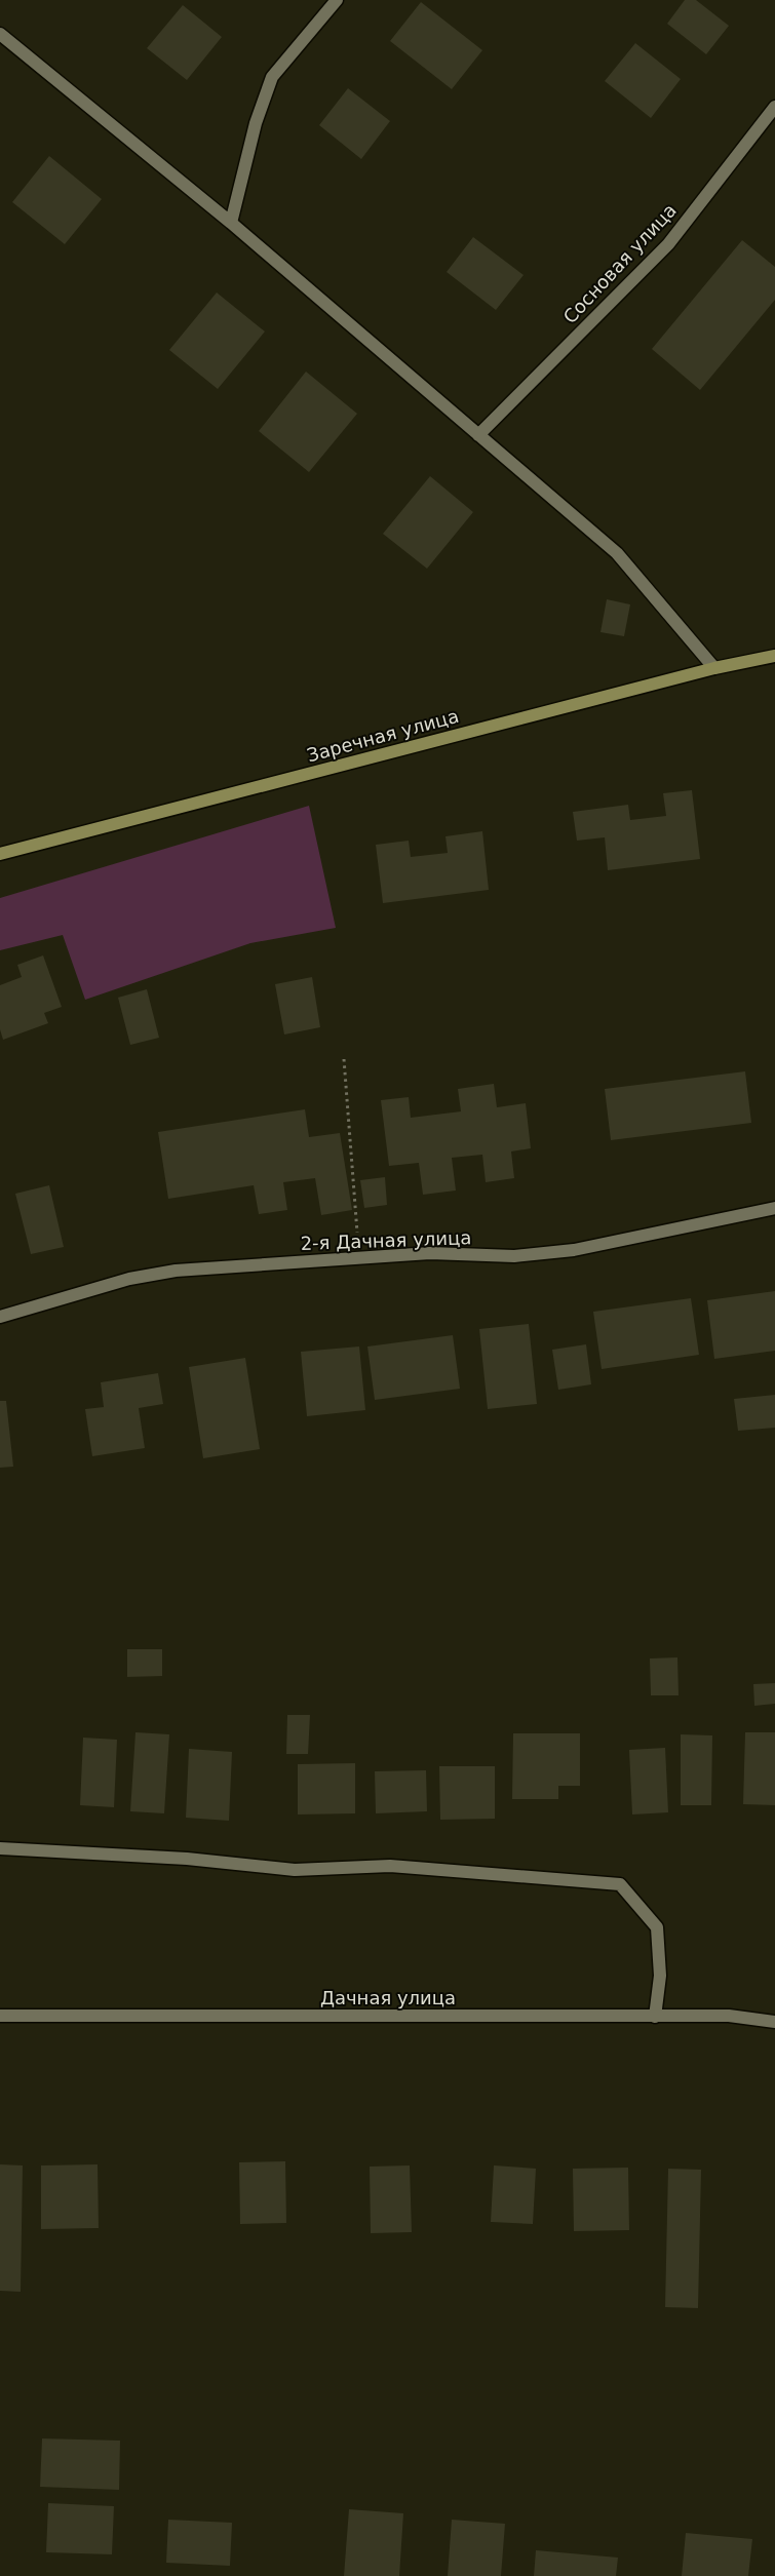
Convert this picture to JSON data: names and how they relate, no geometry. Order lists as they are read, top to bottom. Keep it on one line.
{"streets":{"main road":["Заречная улица"],"street":["Сосновая улица","2-я Дачная улица","Дачная улица"]}}
